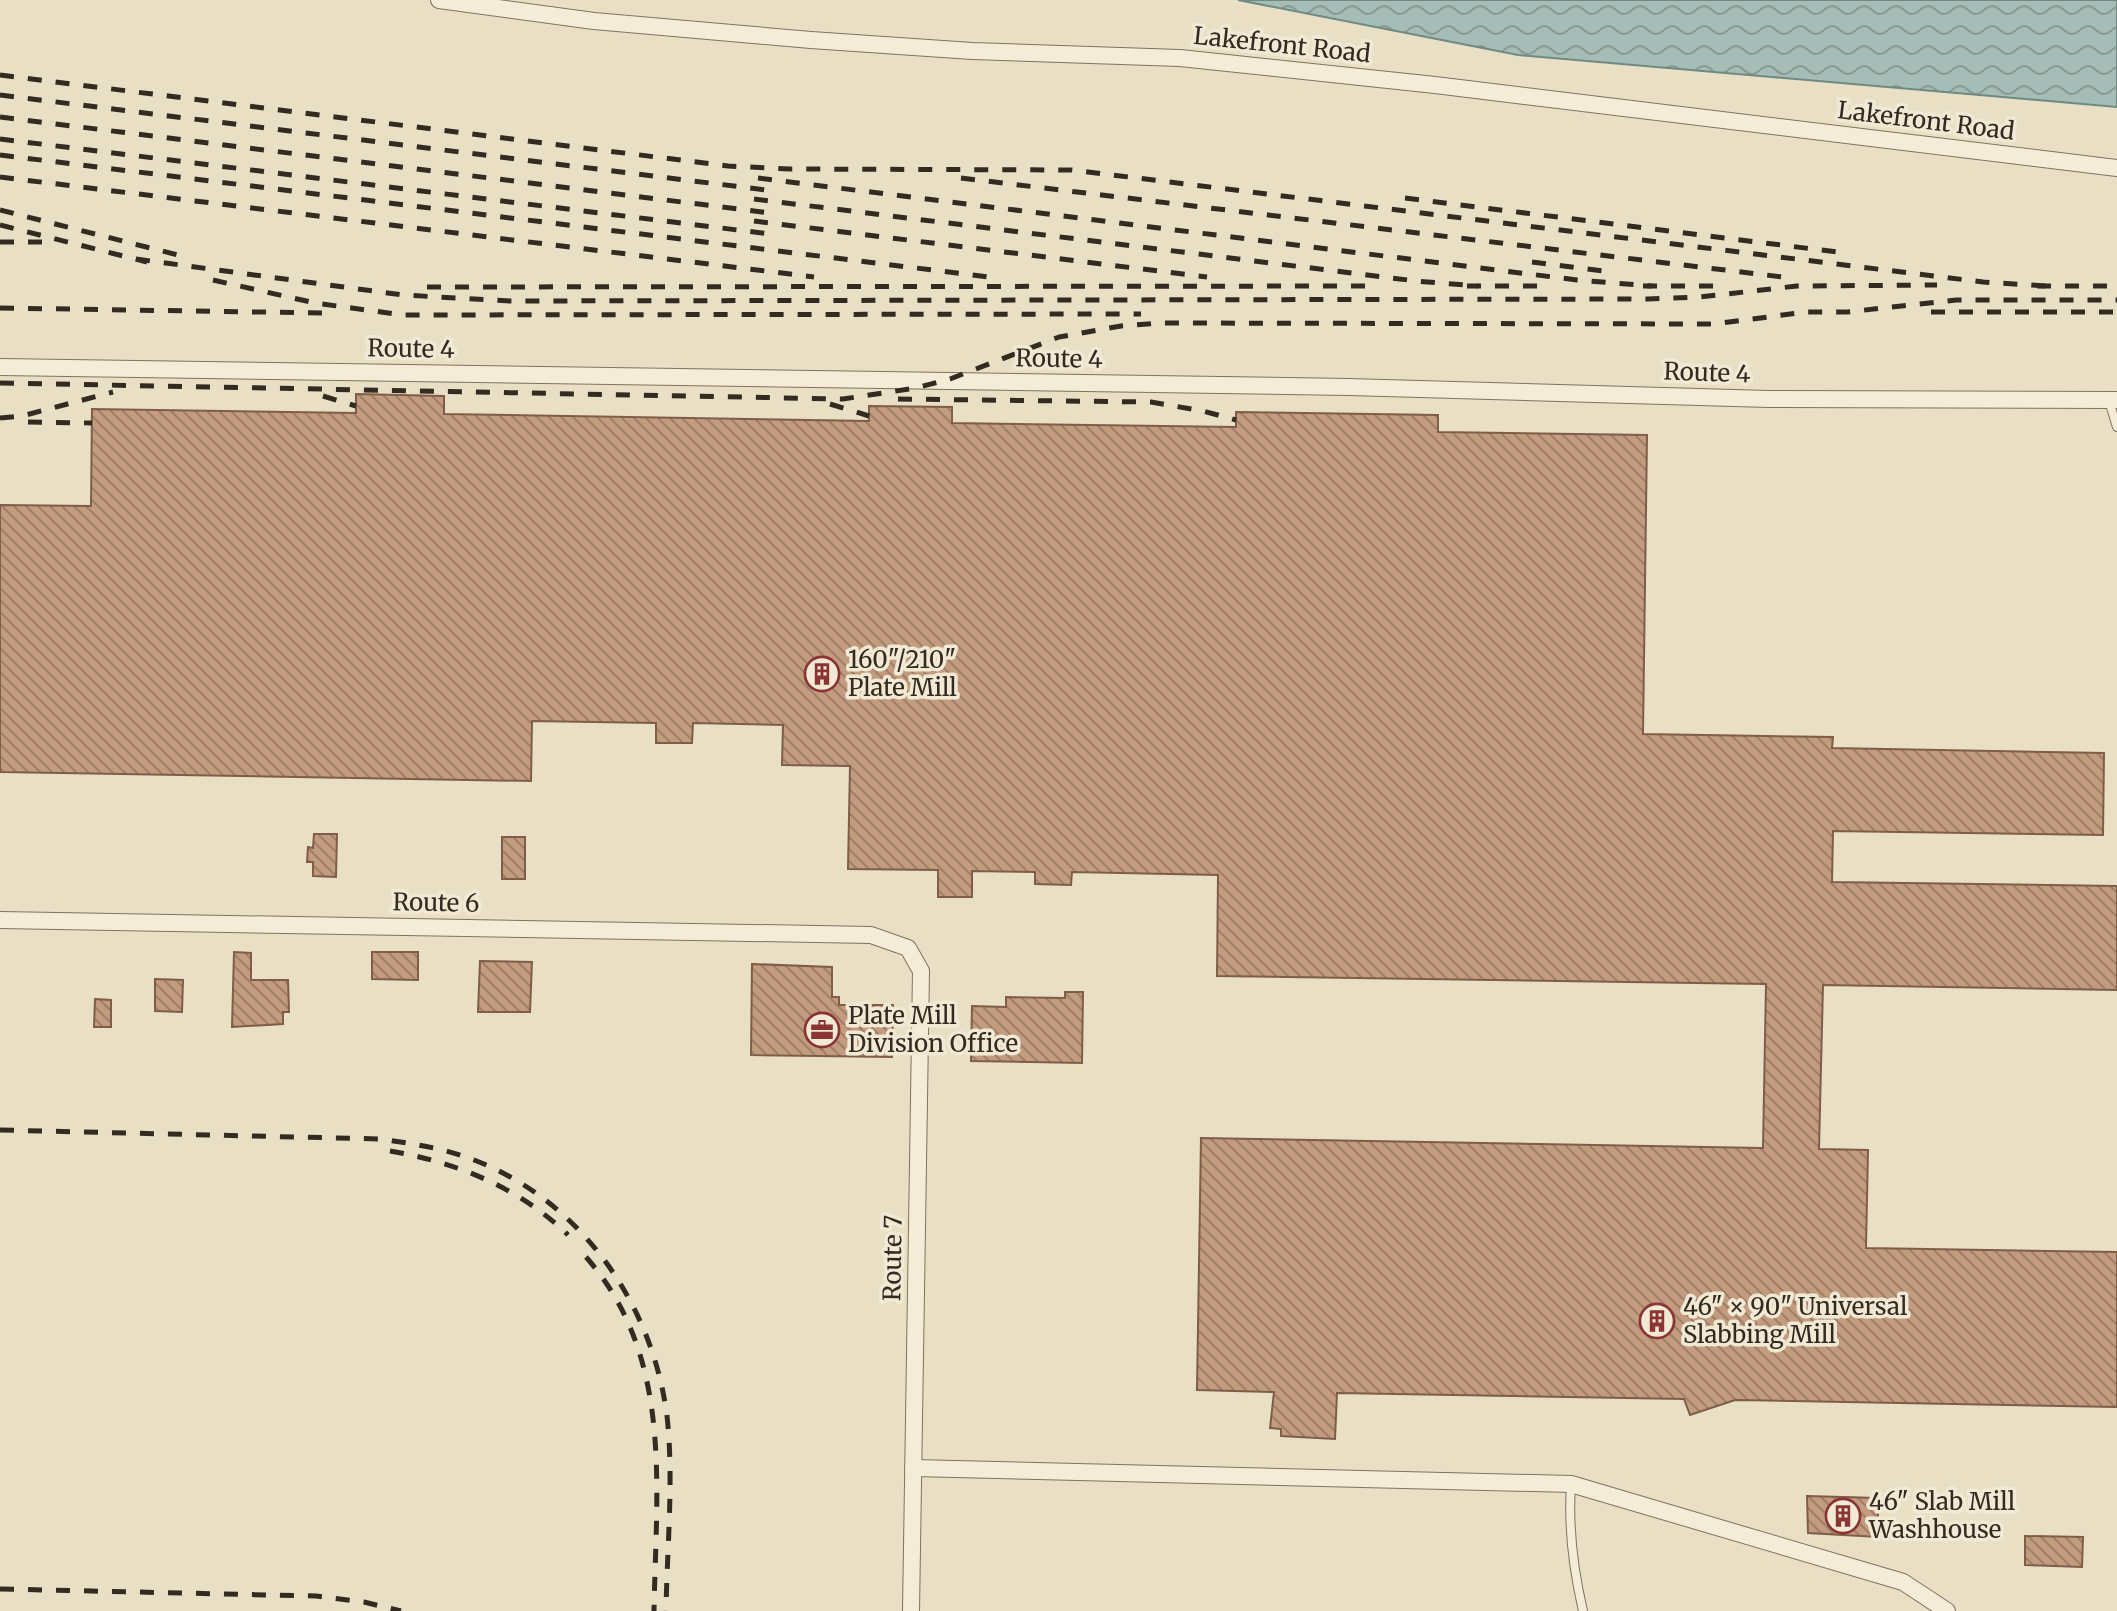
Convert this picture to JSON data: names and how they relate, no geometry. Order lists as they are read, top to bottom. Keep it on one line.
{"streets":{"street":["Lakefront Road","Route 4","Route 6","Route 7"]},"crossings":[["Route 6","Route 7"]],"places":{"building":["160\"/210\" Plate Mill","46\" × 90\" Universal Slabbing Mill","46\" Slab Mill Washhouse"],"office":["Plate Mill Division Office"]}}
